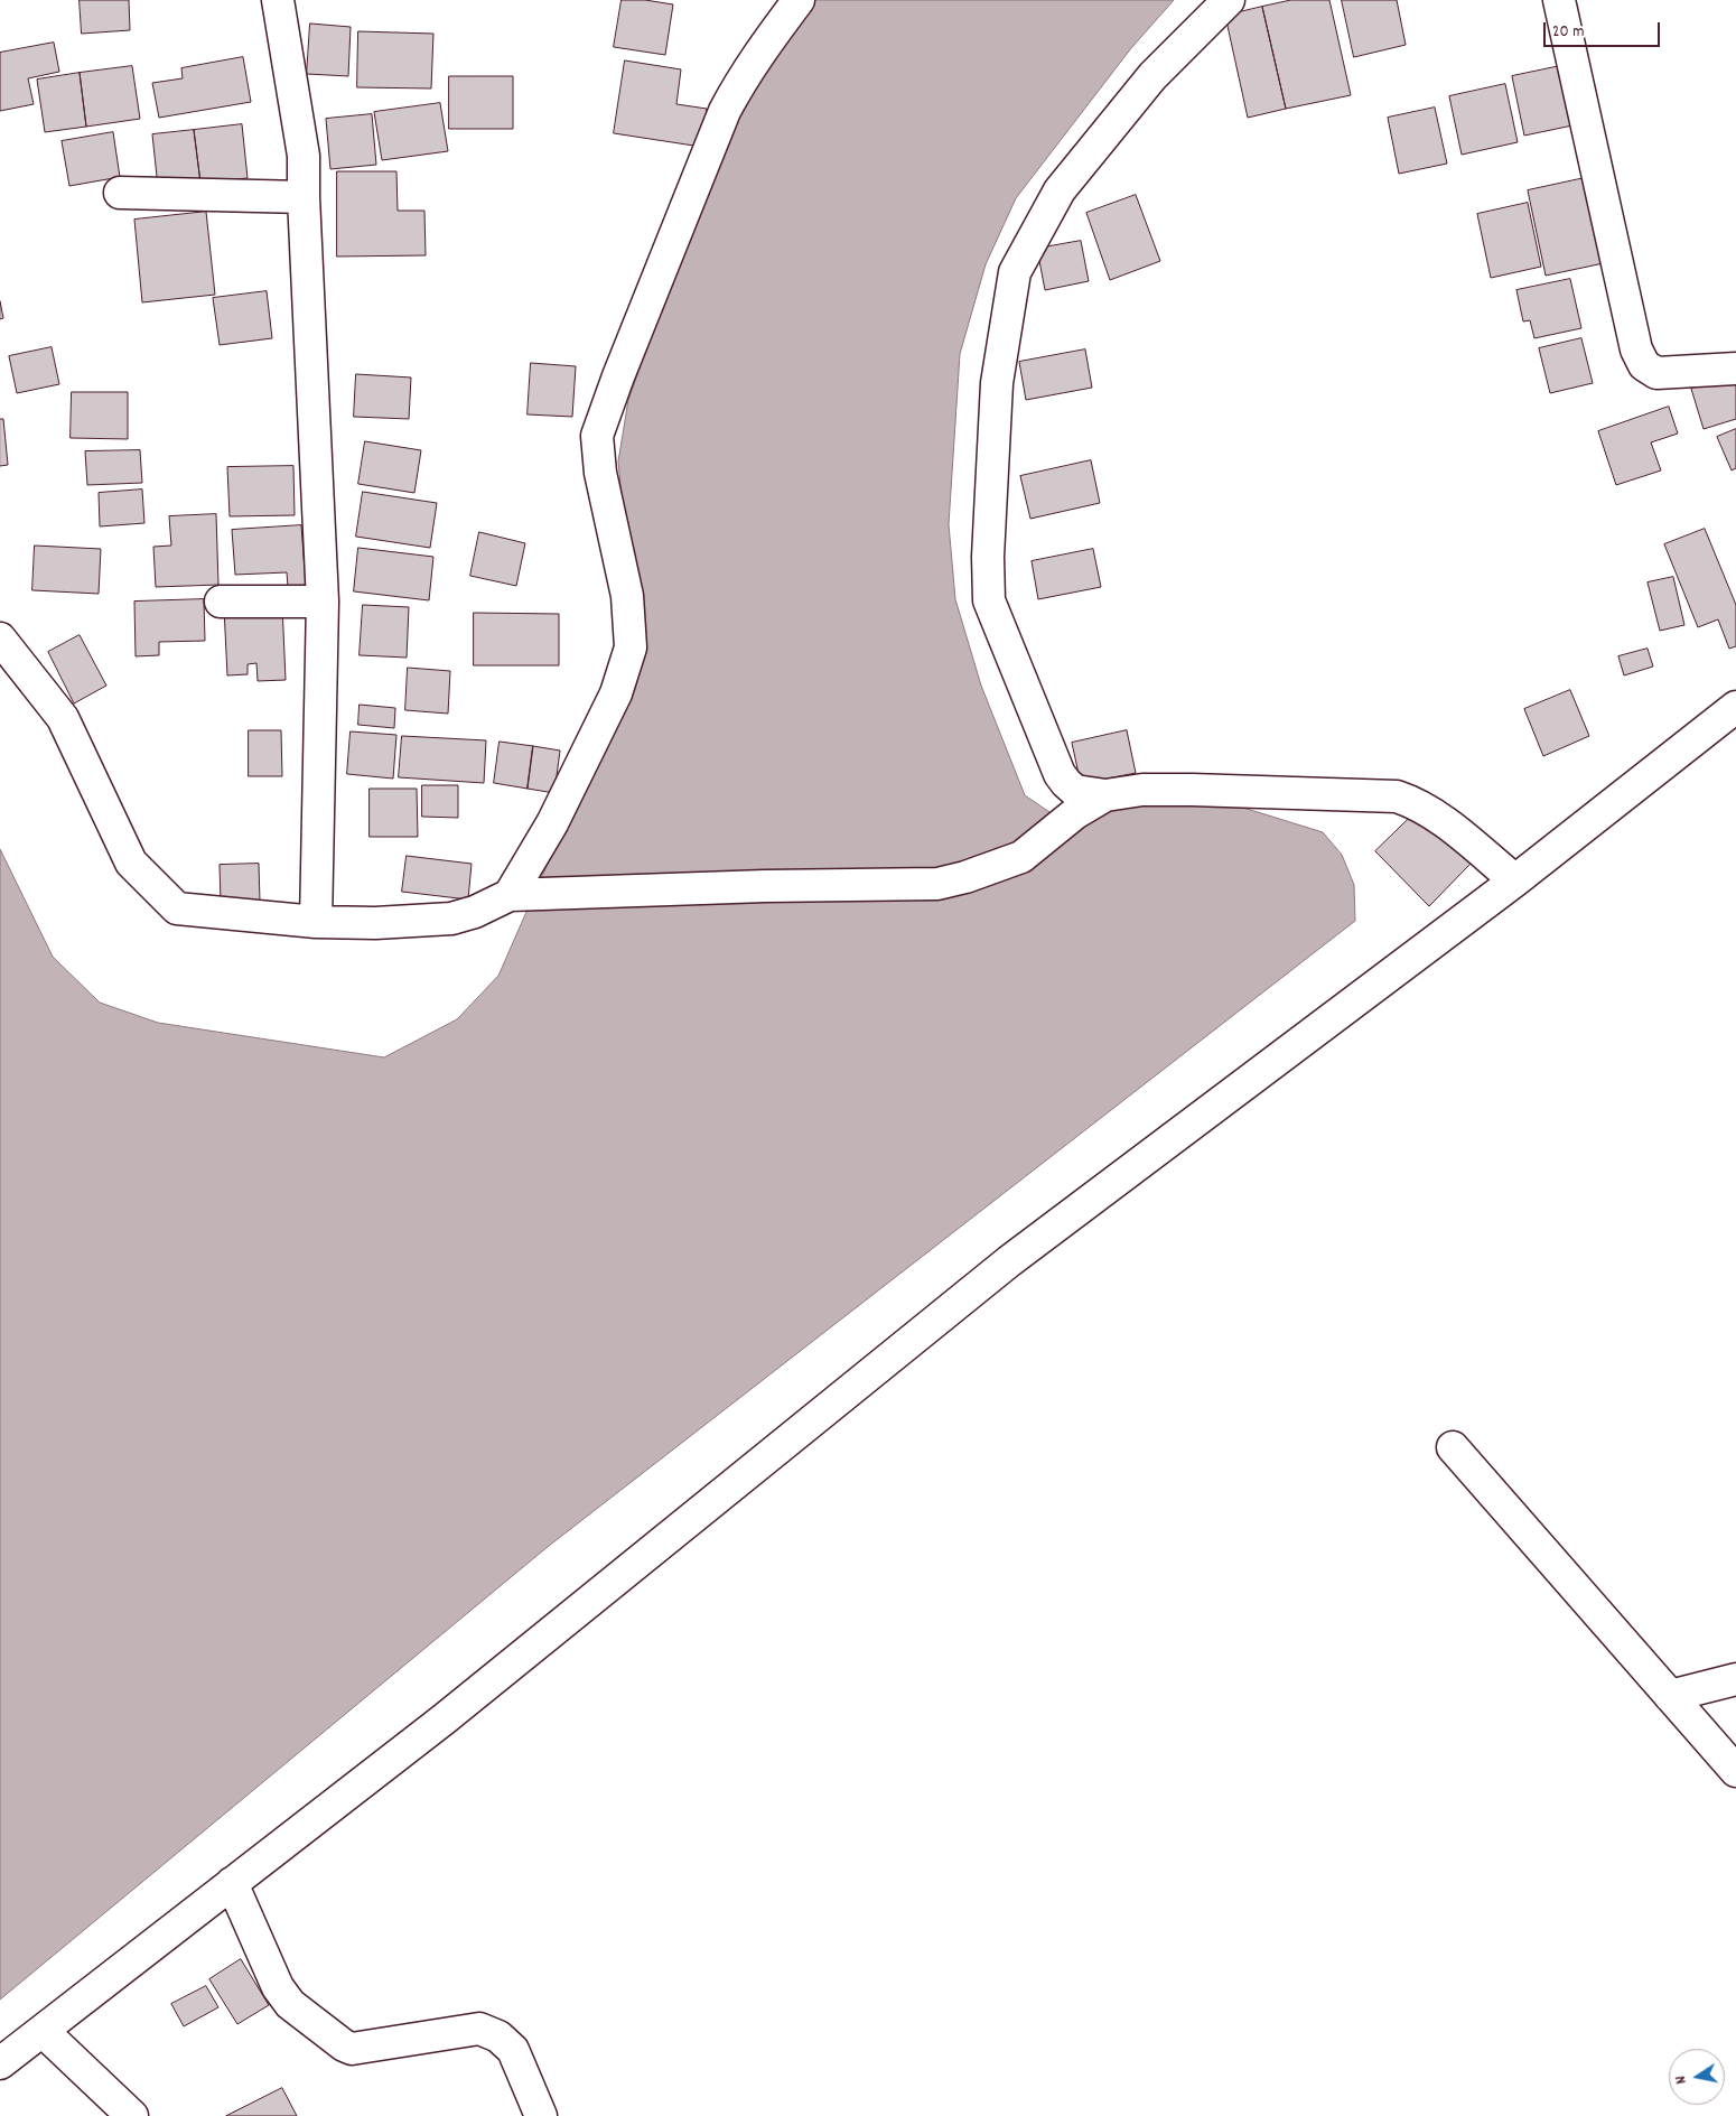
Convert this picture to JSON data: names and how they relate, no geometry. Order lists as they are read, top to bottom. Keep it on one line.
{"scale_bar":"20 m","north":"left"}
